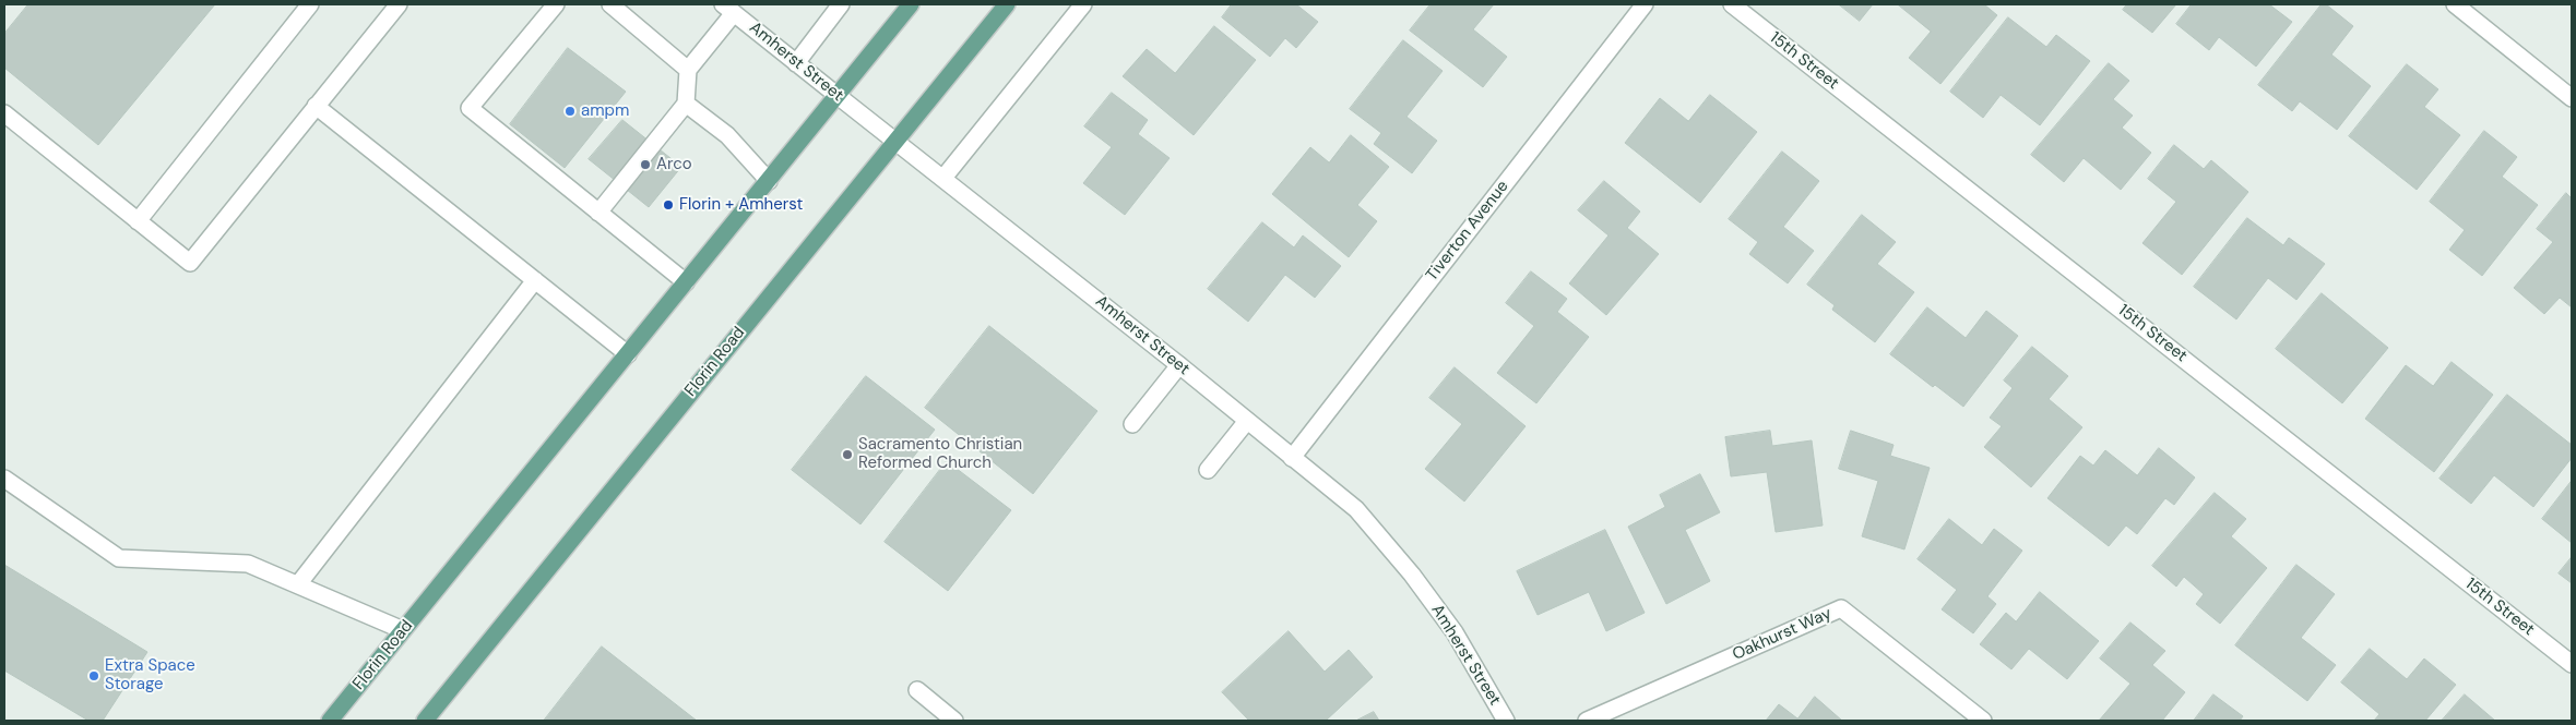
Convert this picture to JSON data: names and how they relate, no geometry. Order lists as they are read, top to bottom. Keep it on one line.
{"streets":{"main road":["Florin Road"],"street":["15th Street","Amherst Street","Tiverton Avenue","Oakhurst Way"]},"crossings":[["Amherst Street","Tiverton Avenue"],["Amherst Street","Florin Road"]],"places":["ampm","Arco","Florin + Amherst","Sacramento Christian Reformed Church","Extra Space Storage"]}
